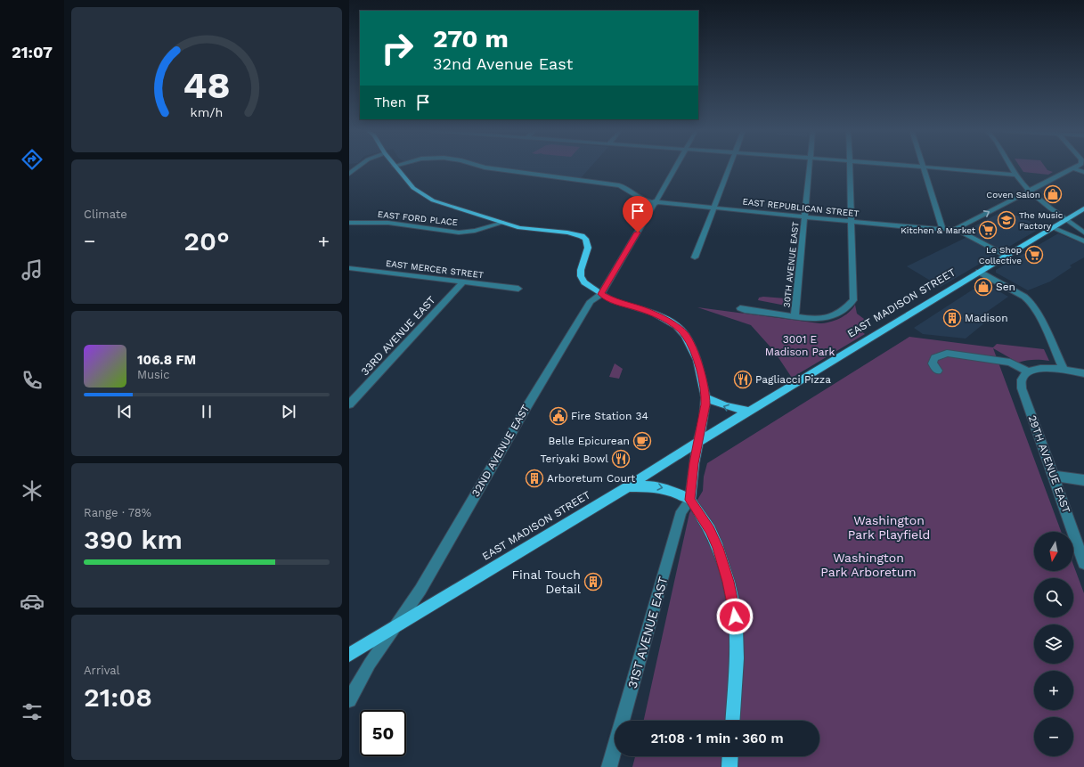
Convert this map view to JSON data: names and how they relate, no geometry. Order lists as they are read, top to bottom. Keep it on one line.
{"streets":{"main road":["EAST MADISON STREET"],"street":["EAST REPUBLICAN STREET","EAST FORD PLACE","30TH AVENUE EAST","EAST MERCER STREET","33RD AVENUE EAST","32ND AVENUE EAST","29TH AVENUE EAST","31ST AVENUE EAST"]},"crossings":[["EAST REPUBLICAN STREET","30TH AVENUE EAST"],["EAST REPUBLICAN STREET","32ND AVENUE EAST"],["EAST MERCER STREET","33RD AVENUE EAST"],["EAST MADISON STREET","32ND AVENUE EAST"]],"parks":["3001 E Madison Park","Washington Park Playfield","Washington Park Arboretum"],"places":{"shop":["Coven Salon","Sen"],"school or university":["The Music Factory"],"supermarket":["Kitchen & Market","Le Shop Collective"],"building":["Madison","Arboretum Court","Final Touch Detail"],"restaurant":["Pagliacci Pizza","Teriyaki Bowl"],"public building":["Fire Station 34"],"cafe":["Belle Epicurean"]},"north":"bottom","page":{"tabs":"21:07","turn":["270 m","32nd Avenue East"],"then":"Then","tile":["Climate",["Range · 78%","390 km"],["Arrival","21:08"]],"heat":["−","20°","+"],"song":["106.8 FM","Music"],"map_buttons":["+","−"],"limit":"50","trip":"21:08 · 1 min · 360 m","gauge":["48","km/h"]}}
